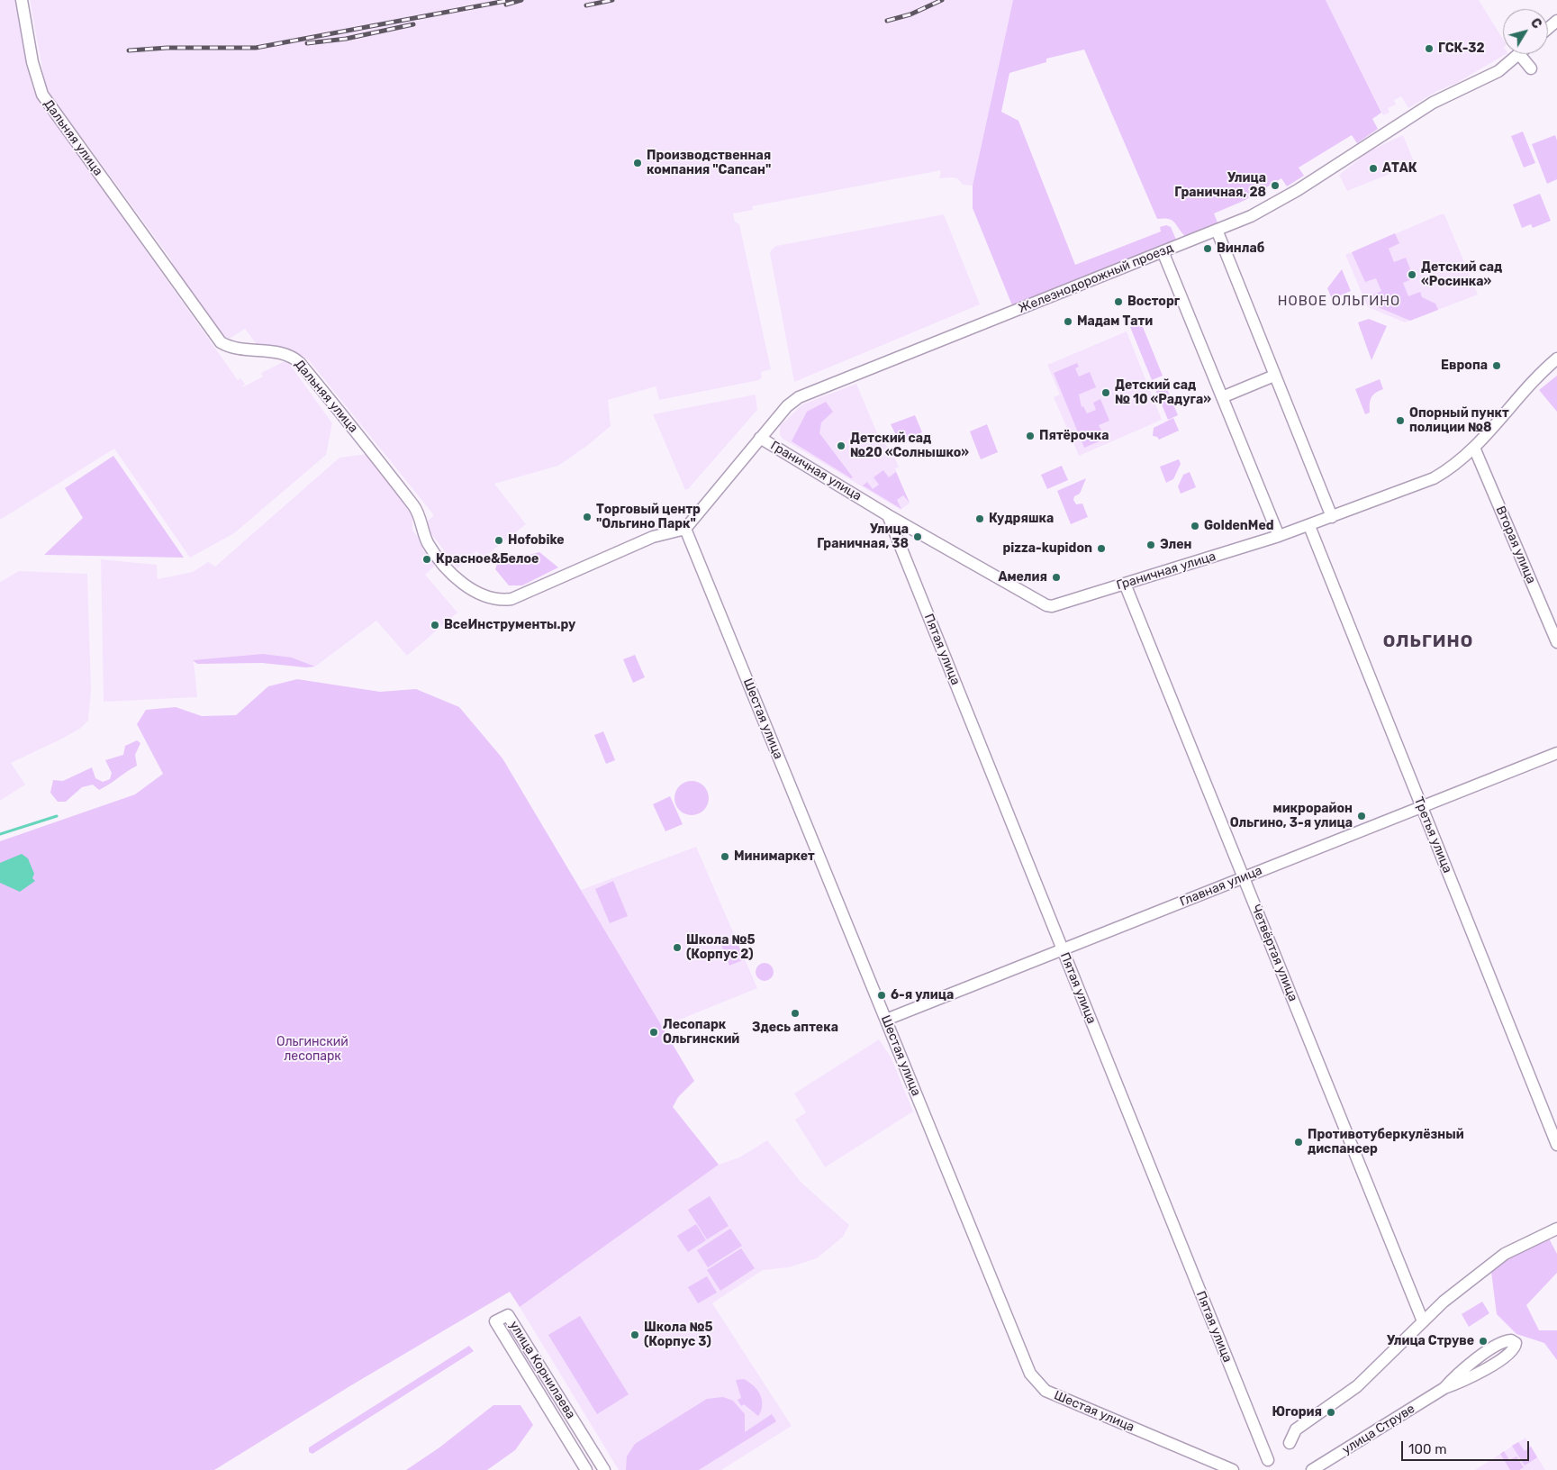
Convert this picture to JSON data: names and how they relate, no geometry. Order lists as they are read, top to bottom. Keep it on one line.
{"streets":{"street":["Дальняя улица","Железнодорожный проезд","Граничная улица","Вторая улица","Пятая улица","Шестая улица","Третья улица","Главная улица","Четвёртая улица","улица Корнилаева","улица Струве"]},"crossings":[["Дальняя улица","Железнодорожный проезд"],["Дальняя улица","Шестая улица"],["Железнодорожный проезд","Граничная улица"],["Железнодорожный проезд","Шестая улица"],["Граничная улица","Вторая улица"],["Граничная улица","Пятая улица"],["Граничная улица","Третья улица"],["Граничная улица","Четвёртая улица"],["Пятая улица","Главная улица"],["Шестая улица","Главная улица"],["Третья улица","Главная улица"],["Главная улица","Четвёртая улица"]],"districts":["НОВОЕ ОЛЬГИНО","ОЛЬГИНО"],"parks":["Ольгинский лесопарк"],"places":["ГСК-32","Производственная компания \"Сапсан\"","АТАК","Улица Граничная, 28","Винлаб","Детский сад «Росинка»","Восторг","Мадам Тати","Европа","Детский сад № 10 «Радуга»","Опорный пункт полиции №8","Пятёрочка","Детский сад №20 «Солнышко»","Торговый центр \"Ольгино Парк\"","Кудряшка","GoldenMed","Улица Граничная, 38","Hofobike","Элен","pizza-kupidon","Красное&Белое","Амелия","ВсеИнструменты.ру","микрорайон Ольгино, 3-я улица","Минимаркет","Школа №5 (Корпус 2)","6-я улица","Здесь аптека","Лесопарк Ольгинский","Противотуберкулёзный диспансер","Школа №5 (Корпус 3)","Улица Струве","Югория"],"scale_bar":"100 m","north":"top right"}
